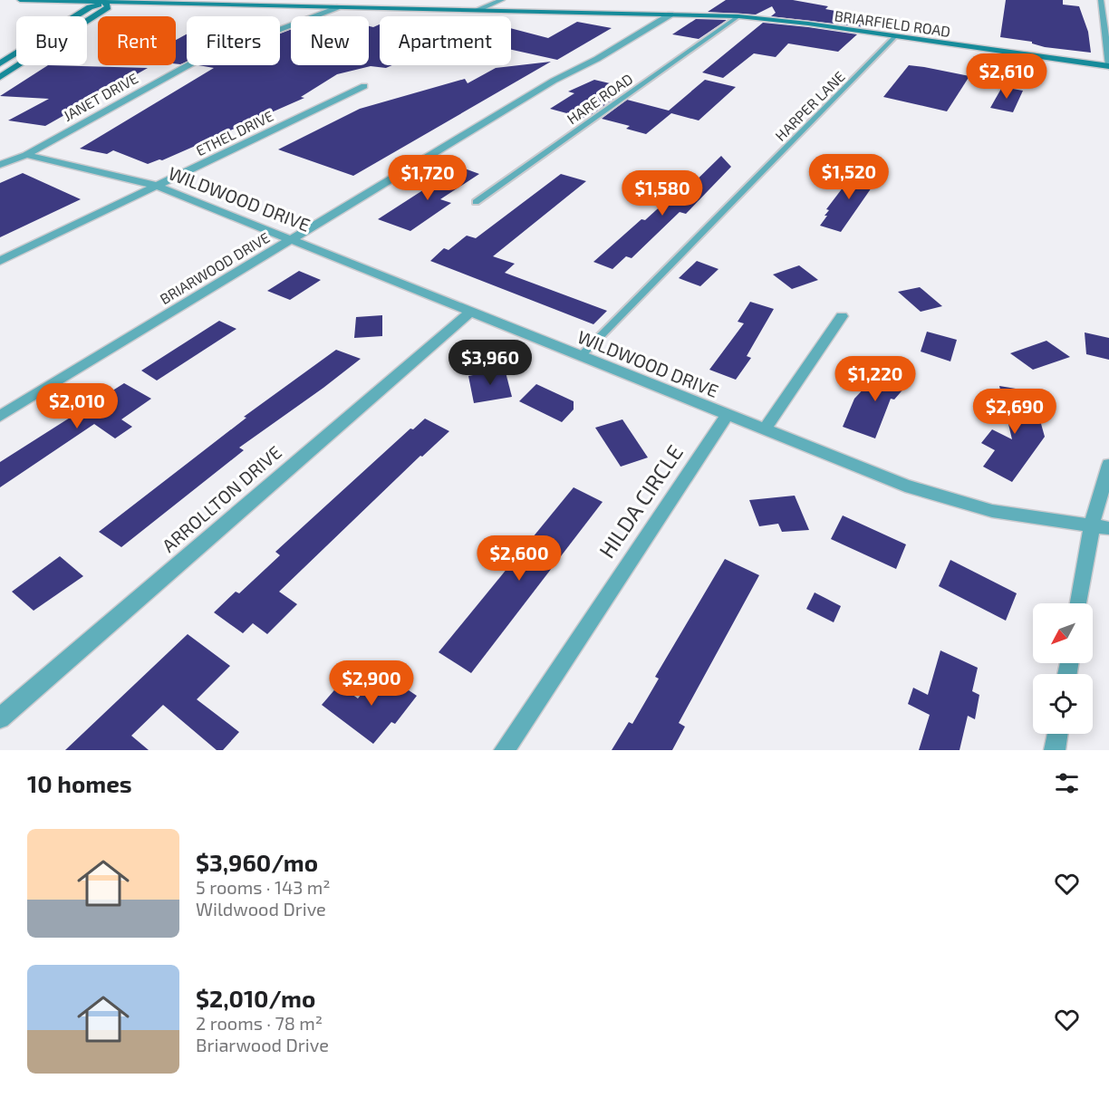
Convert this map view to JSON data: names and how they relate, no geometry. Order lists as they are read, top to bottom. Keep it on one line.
{"streets":{"main road":["BRIARFIELD ROAD"],"street":["JANET DRIVE","ETHEL DRIVE","WILDWOOD DRIVE","BRIARWOOD DRIVE","ARROLLTON DRIVE","HILDA CIRCLE"],"lane":["HARE ROAD","HARPER LANE"]},"crossings":[["BRIARFIELD ROAD","JANET DRIVE"],["BRIARFIELD ROAD","HARE ROAD"],["BRIARFIELD ROAD","HARPER LANE"],["BRIARFIELD ROAD","BRIARWOOD DRIVE"],["JANET DRIVE","WILDWOOD DRIVE"],["HARPER LANE","WILDWOOD DRIVE"],["ETHEL DRIVE","WILDWOOD DRIVE"],["WILDWOOD DRIVE","BRIARWOOD DRIVE"],["WILDWOOD DRIVE","ARROLLTON DRIVE"],["WILDWOOD DRIVE","HILDA CIRCLE"]],"north":"bottom left","page":{"chip":["Buy","Rent","Filters","New","Apartment"],"price":["$2,610","$1,520","$1,720","$1,580","$3,960","$1,220","$2,010","$2,690","$2,600","$2,900"],"heading":"10 homes","list":[{"name":"$3,960/mo","note":"5 rooms · 143 m² · Wildwood Drive"},{"name":"$2,010/mo","note":"2 rooms · 78 m² · Briarwood Drive"}]}}
